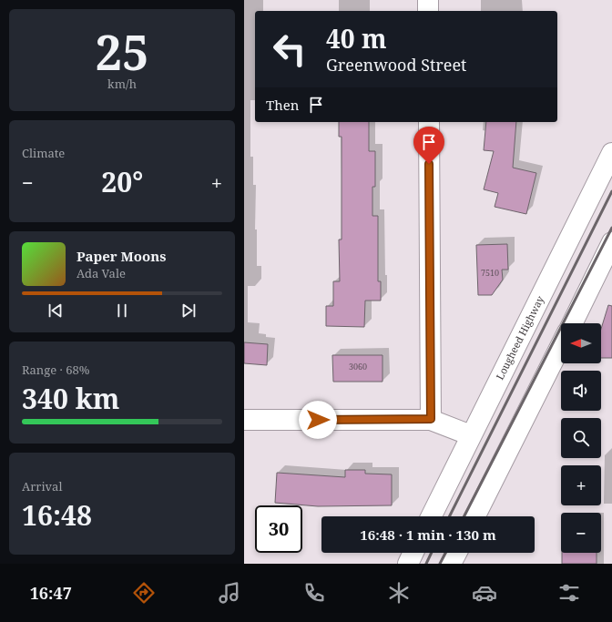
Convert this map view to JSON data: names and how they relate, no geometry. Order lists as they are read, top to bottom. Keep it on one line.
{"streets":{"main road":["Lougheed Highway"]},"house_numbers":["7510","3060"],"north":"left","page":{"tile":[["25","km/h"],"Climate",["Range · 68%","340 km"],["Arrival","16:48"]],"turn":["40 m","Greenwood Street"],"then":"Then","heat":["−","20°","+"],"song":["Paper Moons","Ada Vale"],"map_buttons":["+","−"],"limit":"30","trip":"16:48 · 1 min · 130 m","tabs":"16:47"}}
